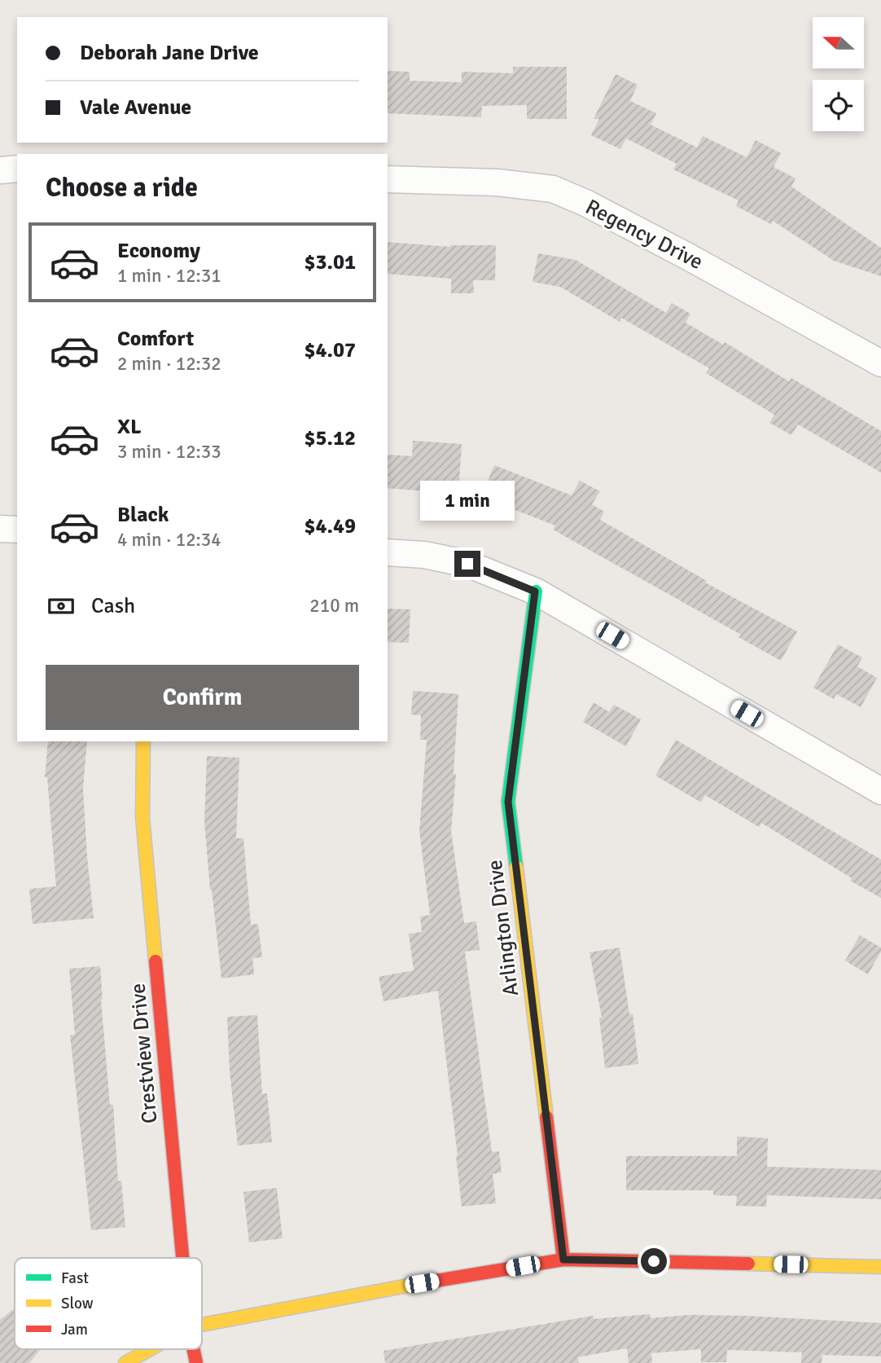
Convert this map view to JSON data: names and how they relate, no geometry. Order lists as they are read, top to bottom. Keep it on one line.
{"streets":{"street":["Regency Drive","Arlington Drive","Crestview Drive"]},"legend":["Fast","Slow","Jam"],"north":"left","page":{"banner":["Deborah Jane Drive","Vale Avenue"],"heading":"Choose a ride","list":[{"name":"Economy","note":"1 min · 12:31","value":"$3.01"},{"name":"Comfort","note":"2 min · 12:32","value":"$4.07"},{"name":"XL","note":"3 min · 12:33","value":"$5.12"},{"name":"Black","note":"4 min · 12:34","value":"$4.49"}],"bubble":"1 min","pay":["Cash","210 m"],"buttons":"Confirm"}}
